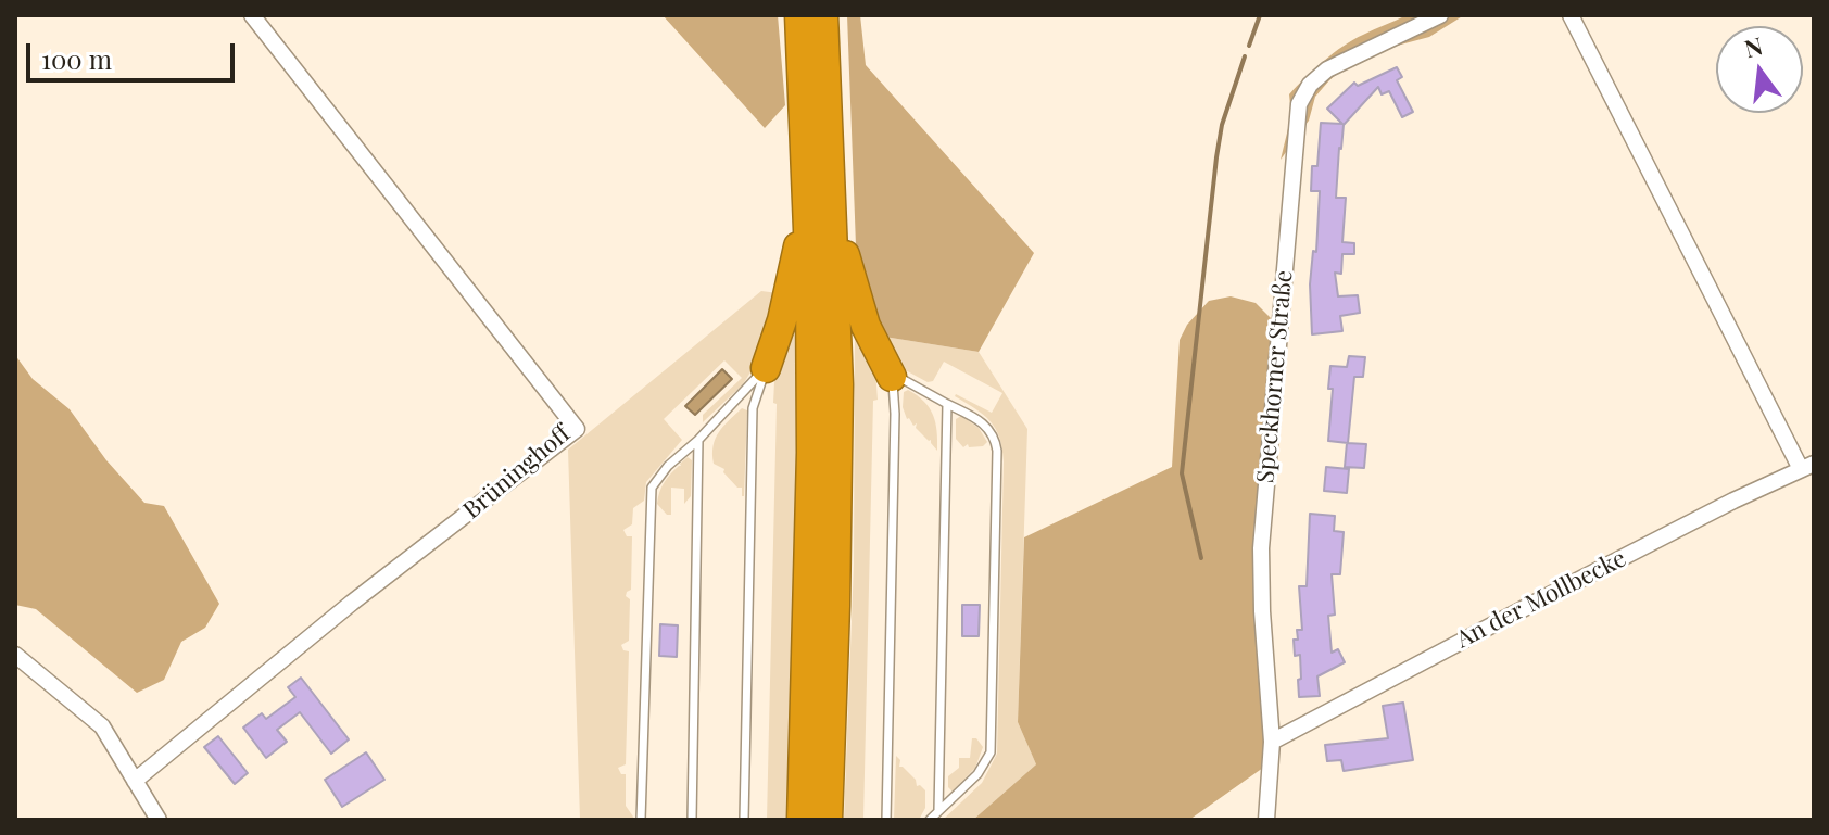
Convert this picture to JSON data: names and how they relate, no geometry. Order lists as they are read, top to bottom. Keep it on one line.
{"streets":{"street":["Speckhorner Straße","Brüninghoff","An der Mollbecke"]},"crossings":[["Speckhorner Straße","An der Mollbecke"]],"scale_bar":"100 m","north":"top"}
